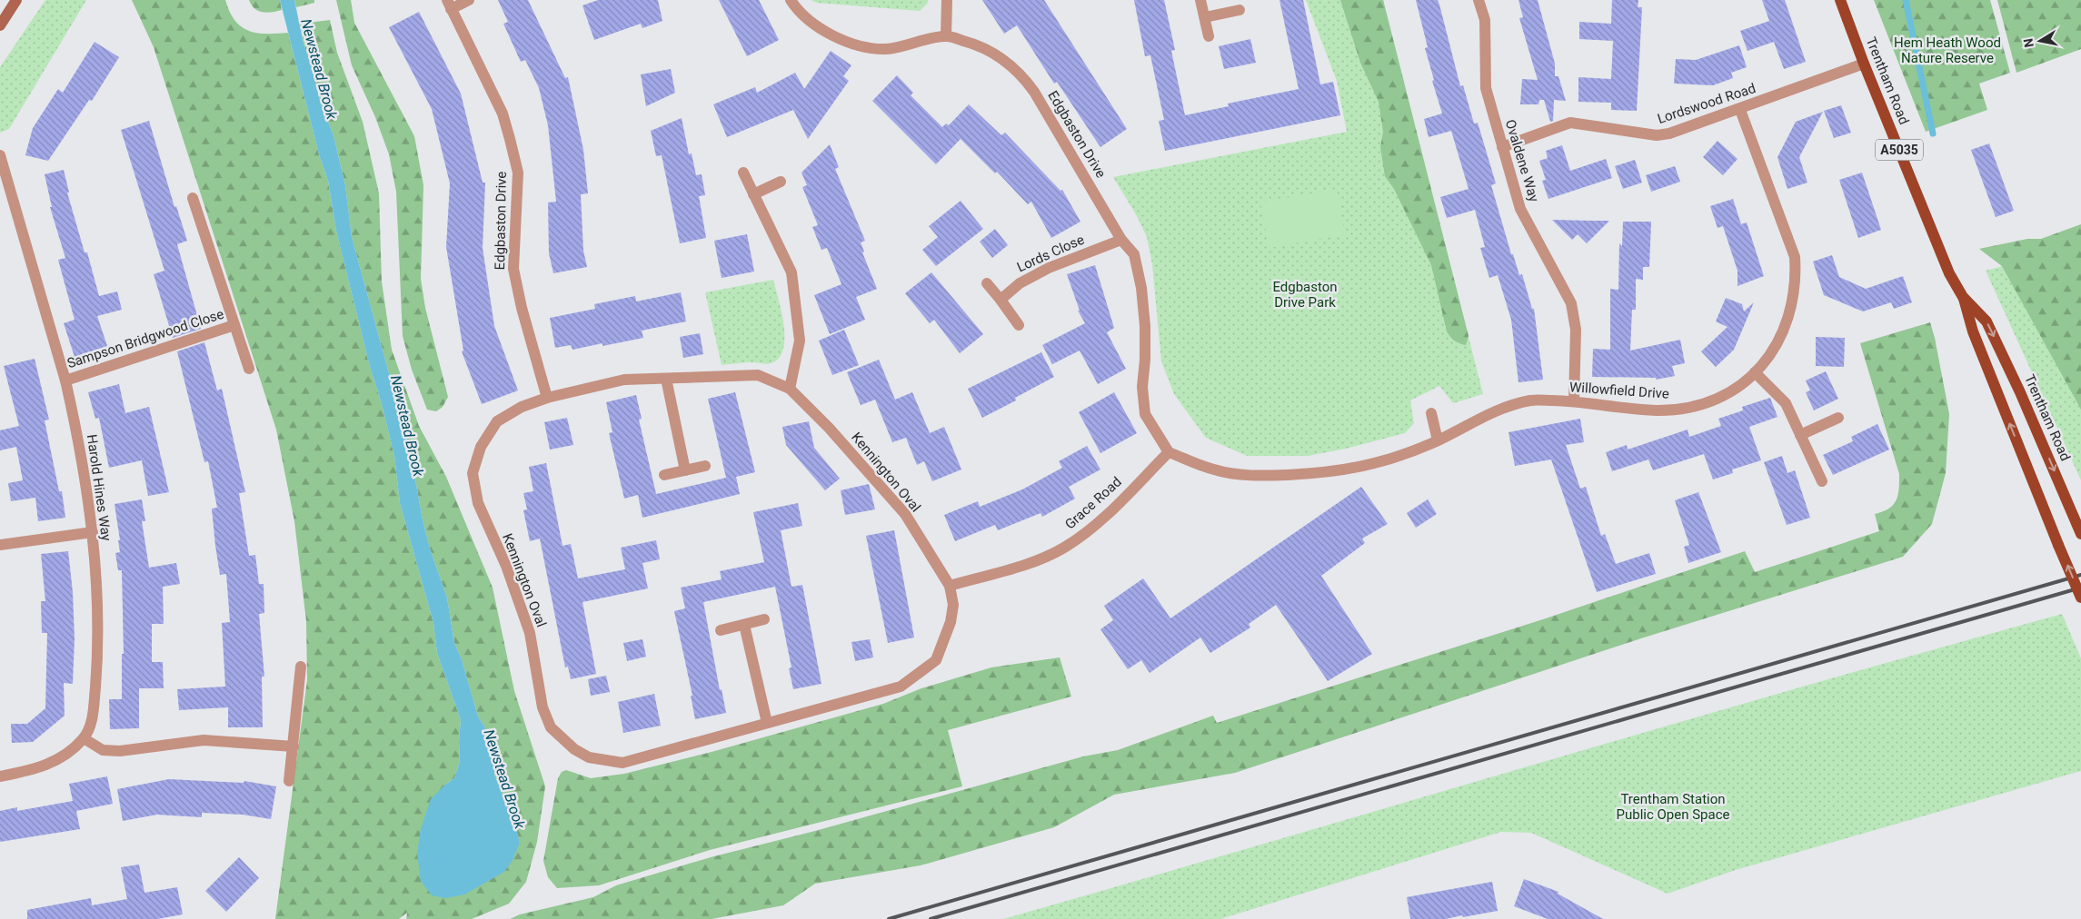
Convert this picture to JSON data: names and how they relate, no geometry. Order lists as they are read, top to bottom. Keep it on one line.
{"streets":{"main road":["Trentham Road","A5035"],"street":["Lordswood Road","Edgbaston Drive","Ovaldene Way","Lords Close","Sampson Bridgwood Close","Willowfield Drive","Kennington Oval","Harold Hines Way","Grace Road"]},"crossings":[["Trentham Road","Lordswood Road"],["Lordswood Road","Ovaldene Way"],["Lordswood Road","Willowfield Drive"],["Edgbaston Drive","Lords Close"],["Edgbaston Drive","Willowfield Drive"],["Edgbaston Drive","Kennington Oval"],["Edgbaston Drive","Grace Road"],["Ovaldene Way","Willowfield Drive"],["Sampson Bridgwood Close","Harold Hines Way"],["Willowfield Drive","Grace Road"],["Kennington Oval","Grace Road"]],"water":["Newstead Brook"],"parks":["Hem Heath Wood Nature Reserve","Edgbaston Drive Park","Trentham Station Public Open Space"],"north":"left"}
